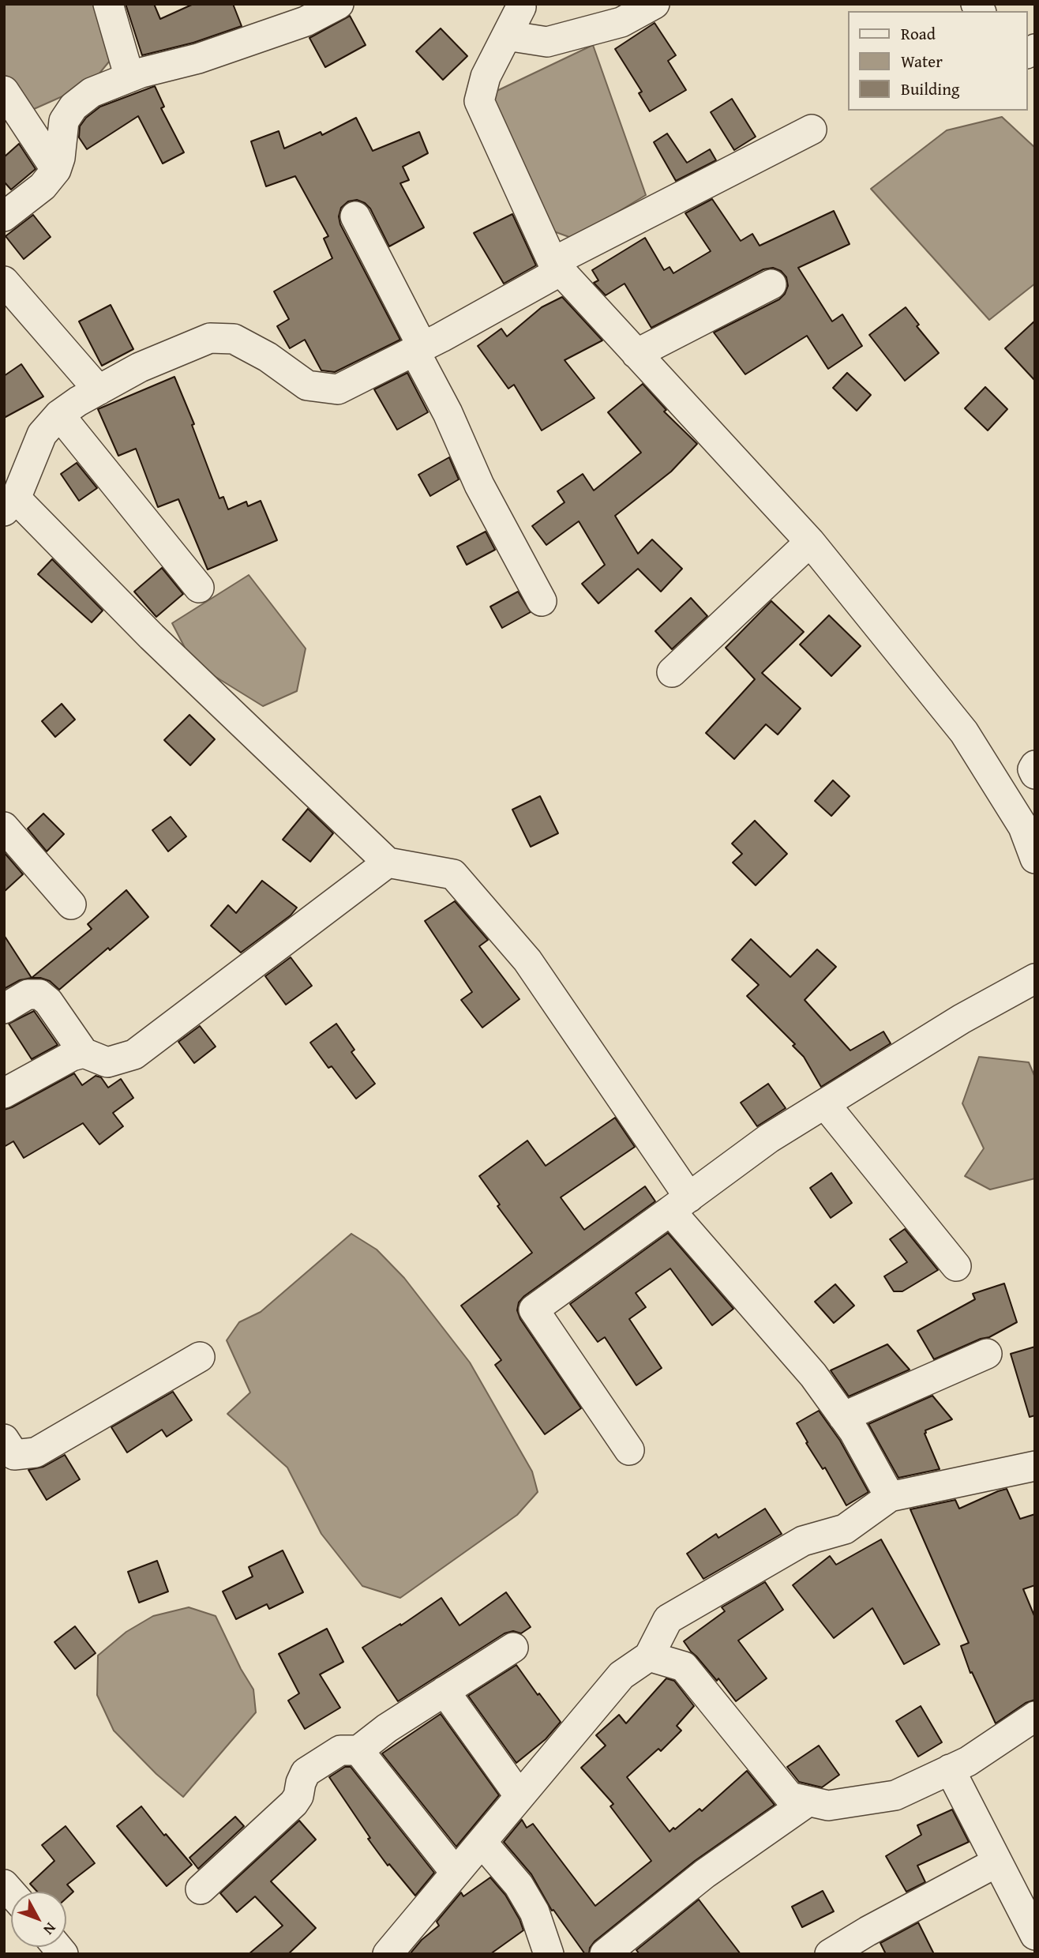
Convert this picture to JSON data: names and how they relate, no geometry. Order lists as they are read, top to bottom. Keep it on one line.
{"legend":["Road","Water","Building"],"north":"bottom right"}
